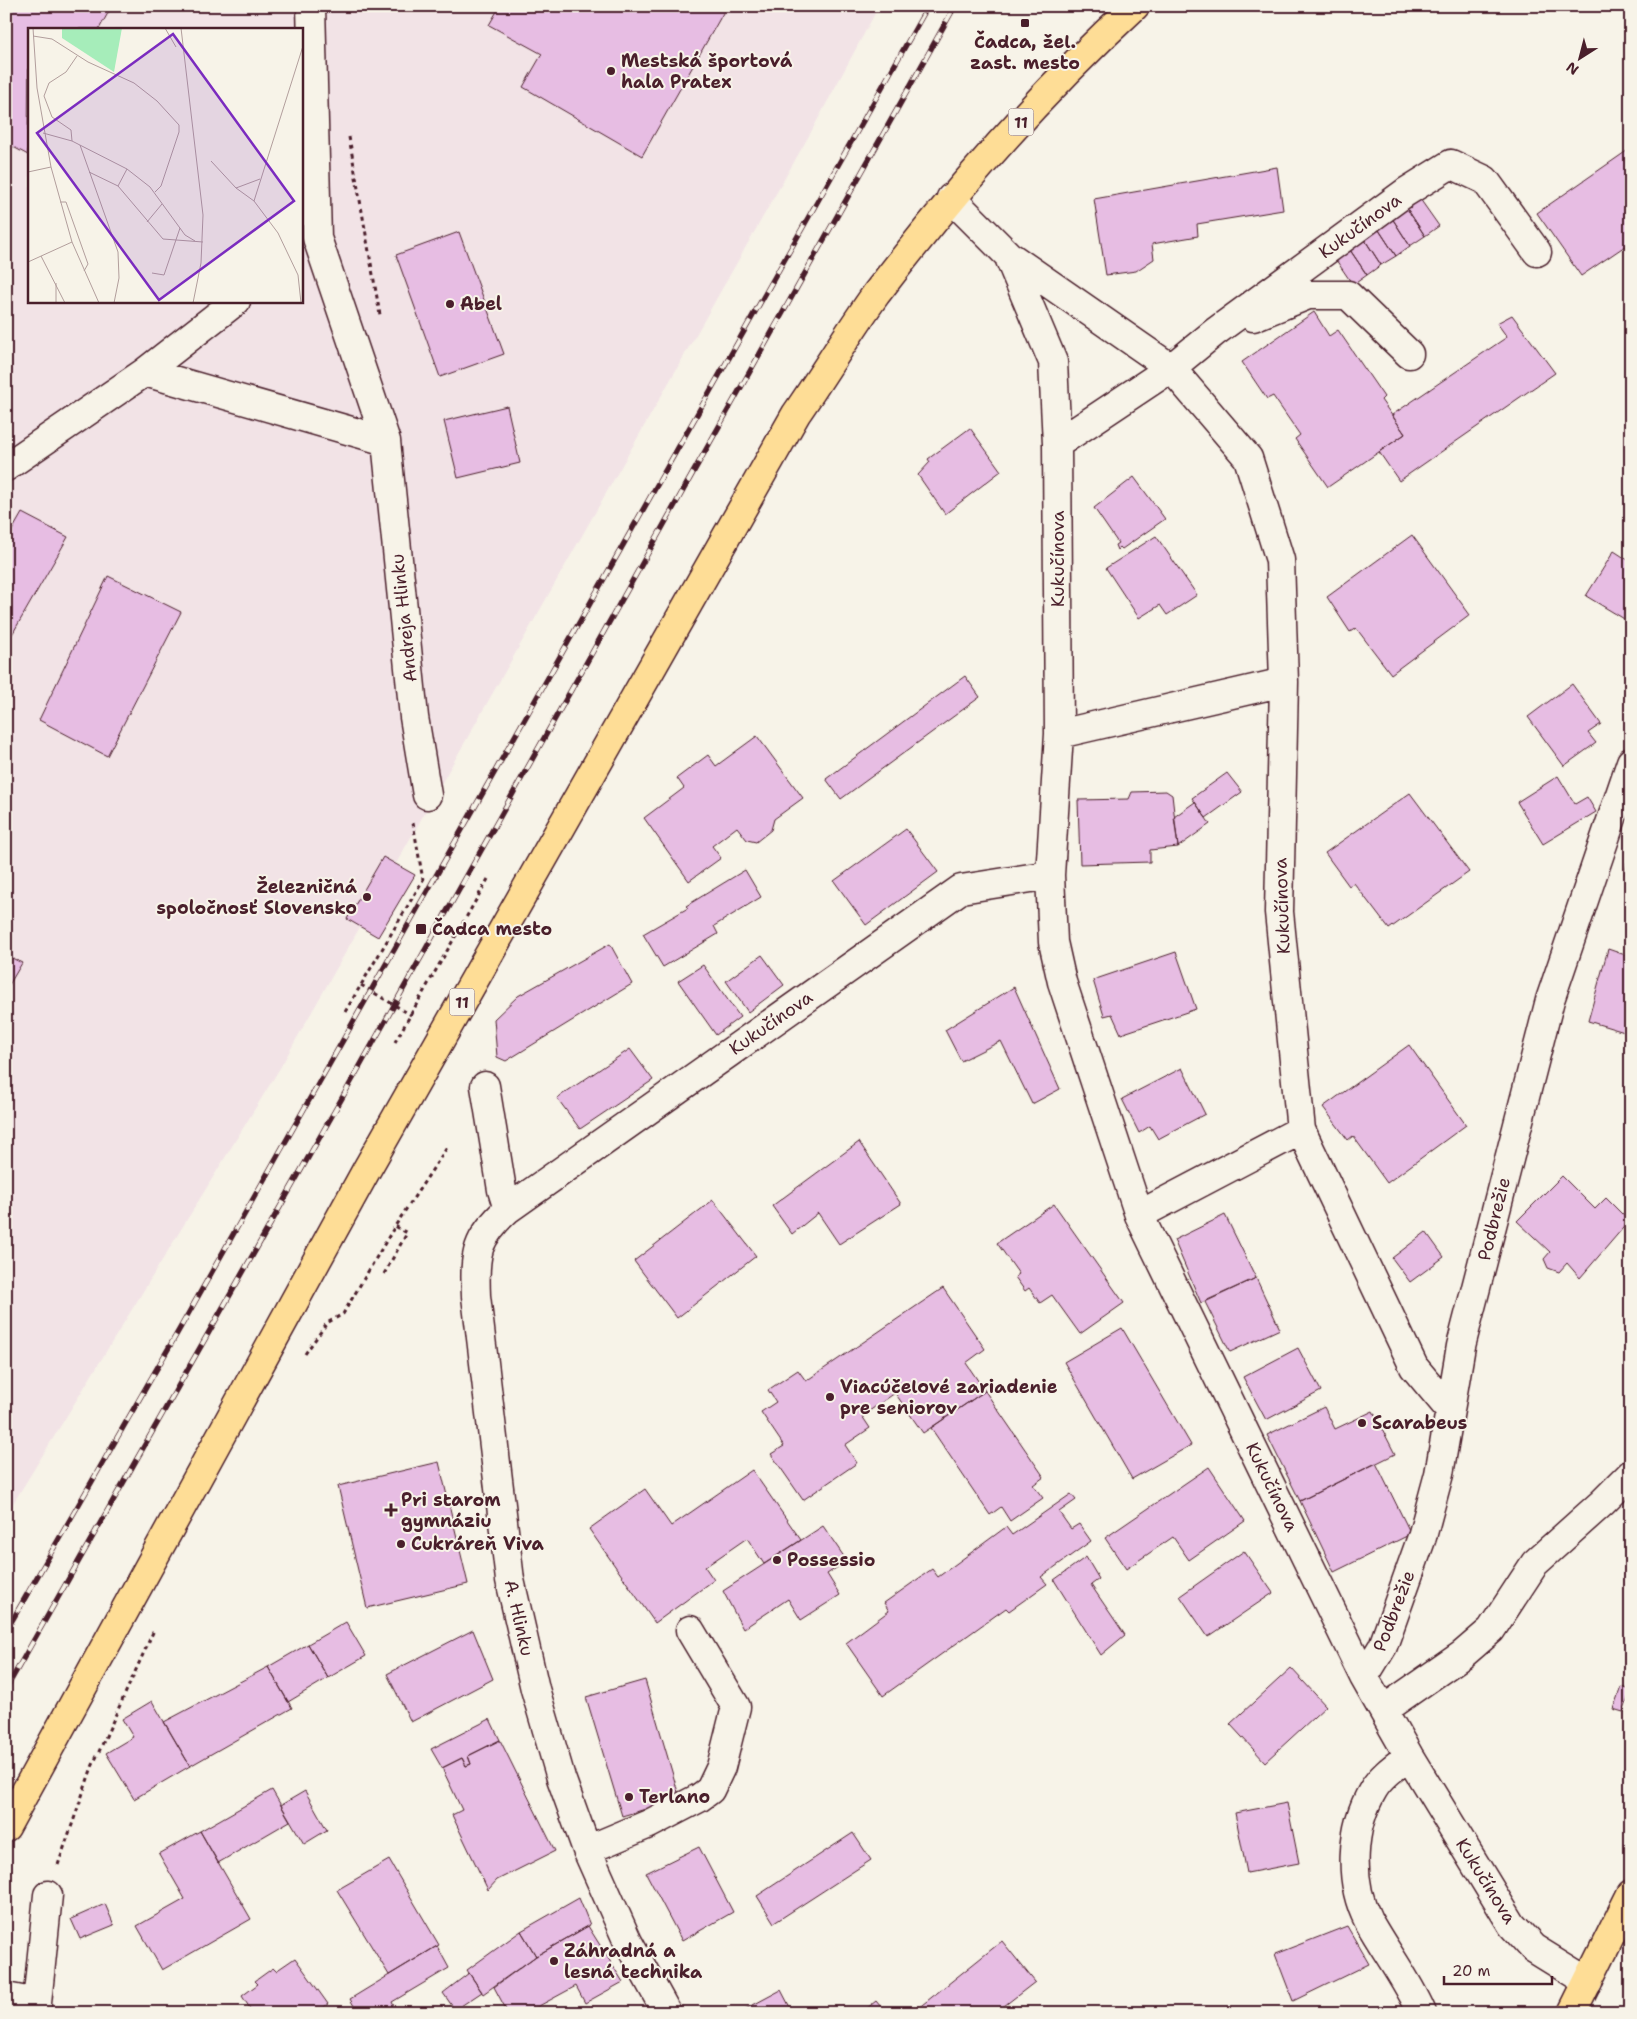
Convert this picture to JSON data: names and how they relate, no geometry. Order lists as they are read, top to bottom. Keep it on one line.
{"streets":{"main road":["11"],"street":["Kukučínova","Andreja Hlinku","Podbrežie","A. Hlinku"]},"crossings":[["Kukučínova","Podbrežie"],["Kukučínova","A. Hlinku"]],"places":{"transit":["Čadca, žel. zast. mesto","Čadca mesto"],"other":["Mestská športová hala Pratex","Abel","Železničná spoločnosť Slovensko","Viacúčelové zariadenie pre seniorov","Scarabeus","Cukráreň Viva","Possessio","Terlano","Záhradná a lesná technika"],"health":["Pri starom gymnáziu"]},"scale_bar":"20 m","north":"bottom left"}
